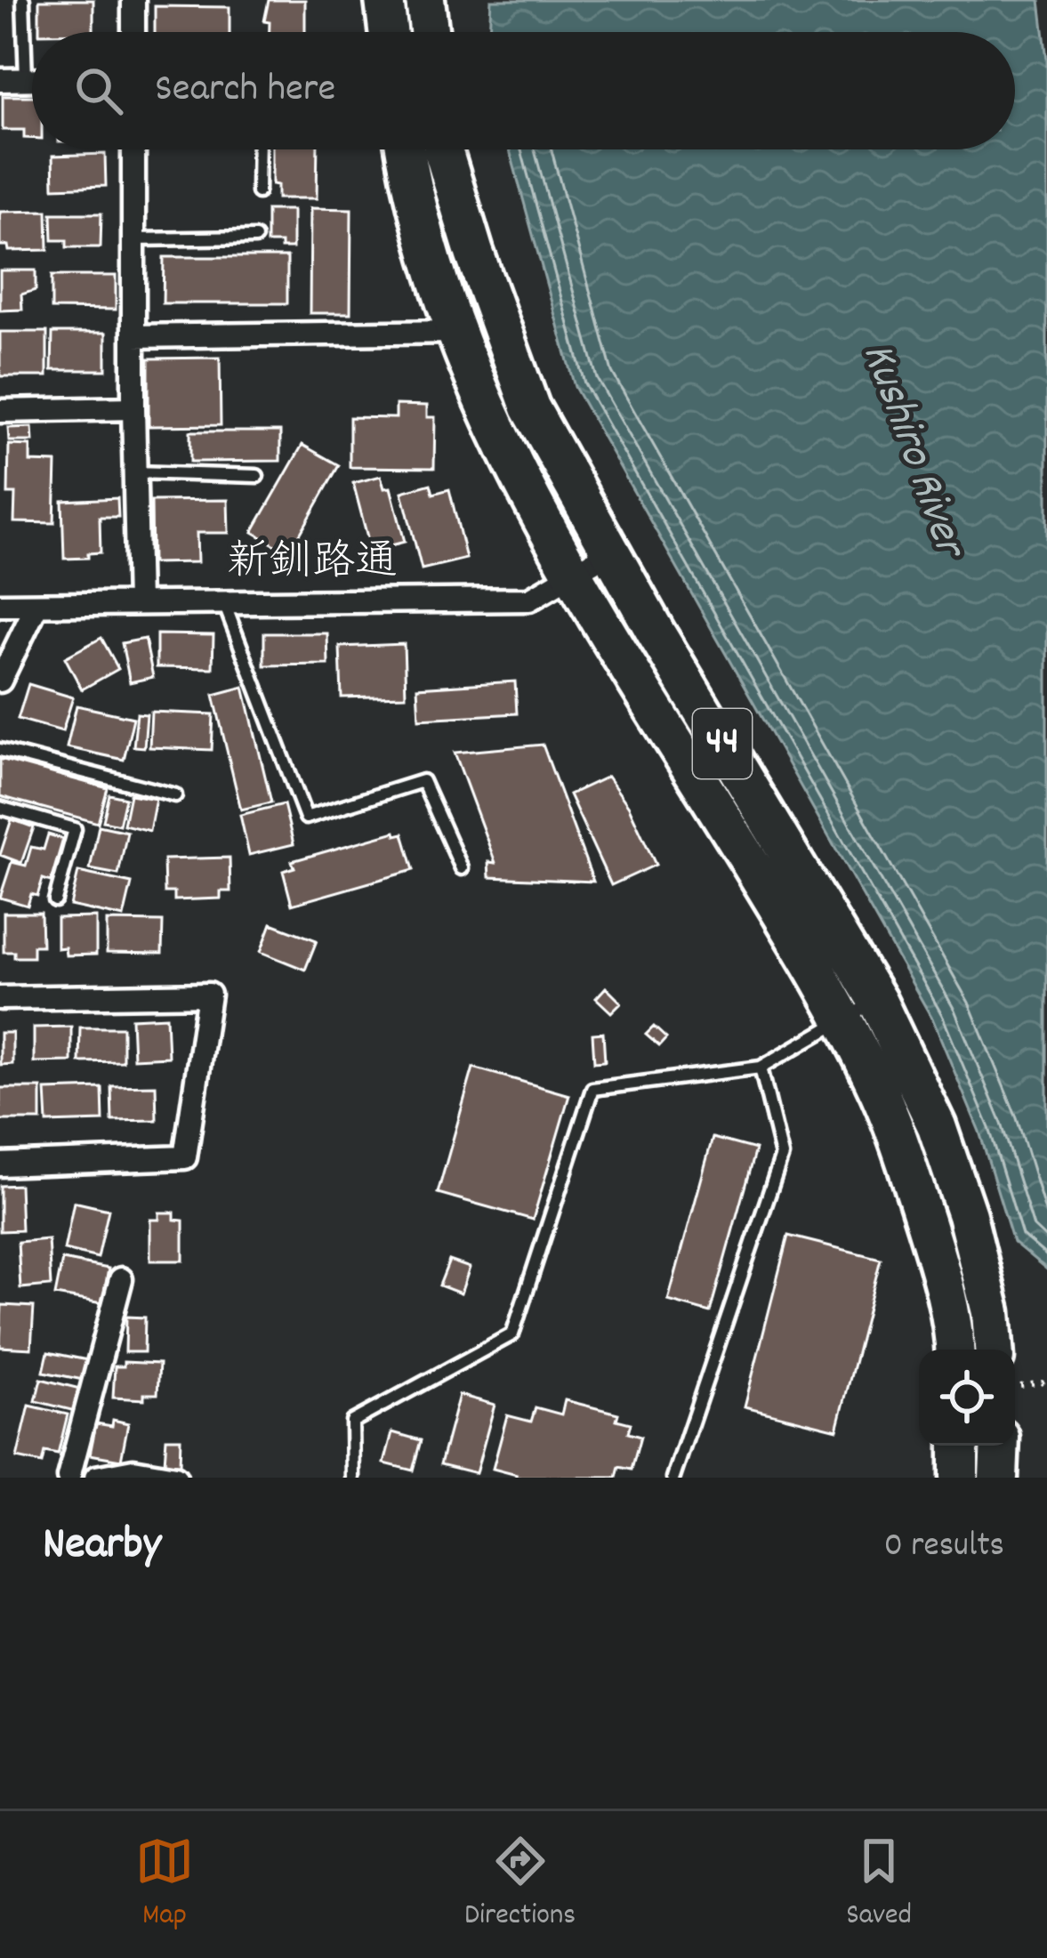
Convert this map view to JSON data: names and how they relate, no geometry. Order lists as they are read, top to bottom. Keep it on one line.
{"streets":{"highway":["44"],"street":["新釧路通"]},"crossings":[["新釧路通","44"]],"water":["Kushiro River"],"page":{"search":"Search here","heading":["Nearby","0 results"],"nav":["Map","Directions","Saved"]}}
